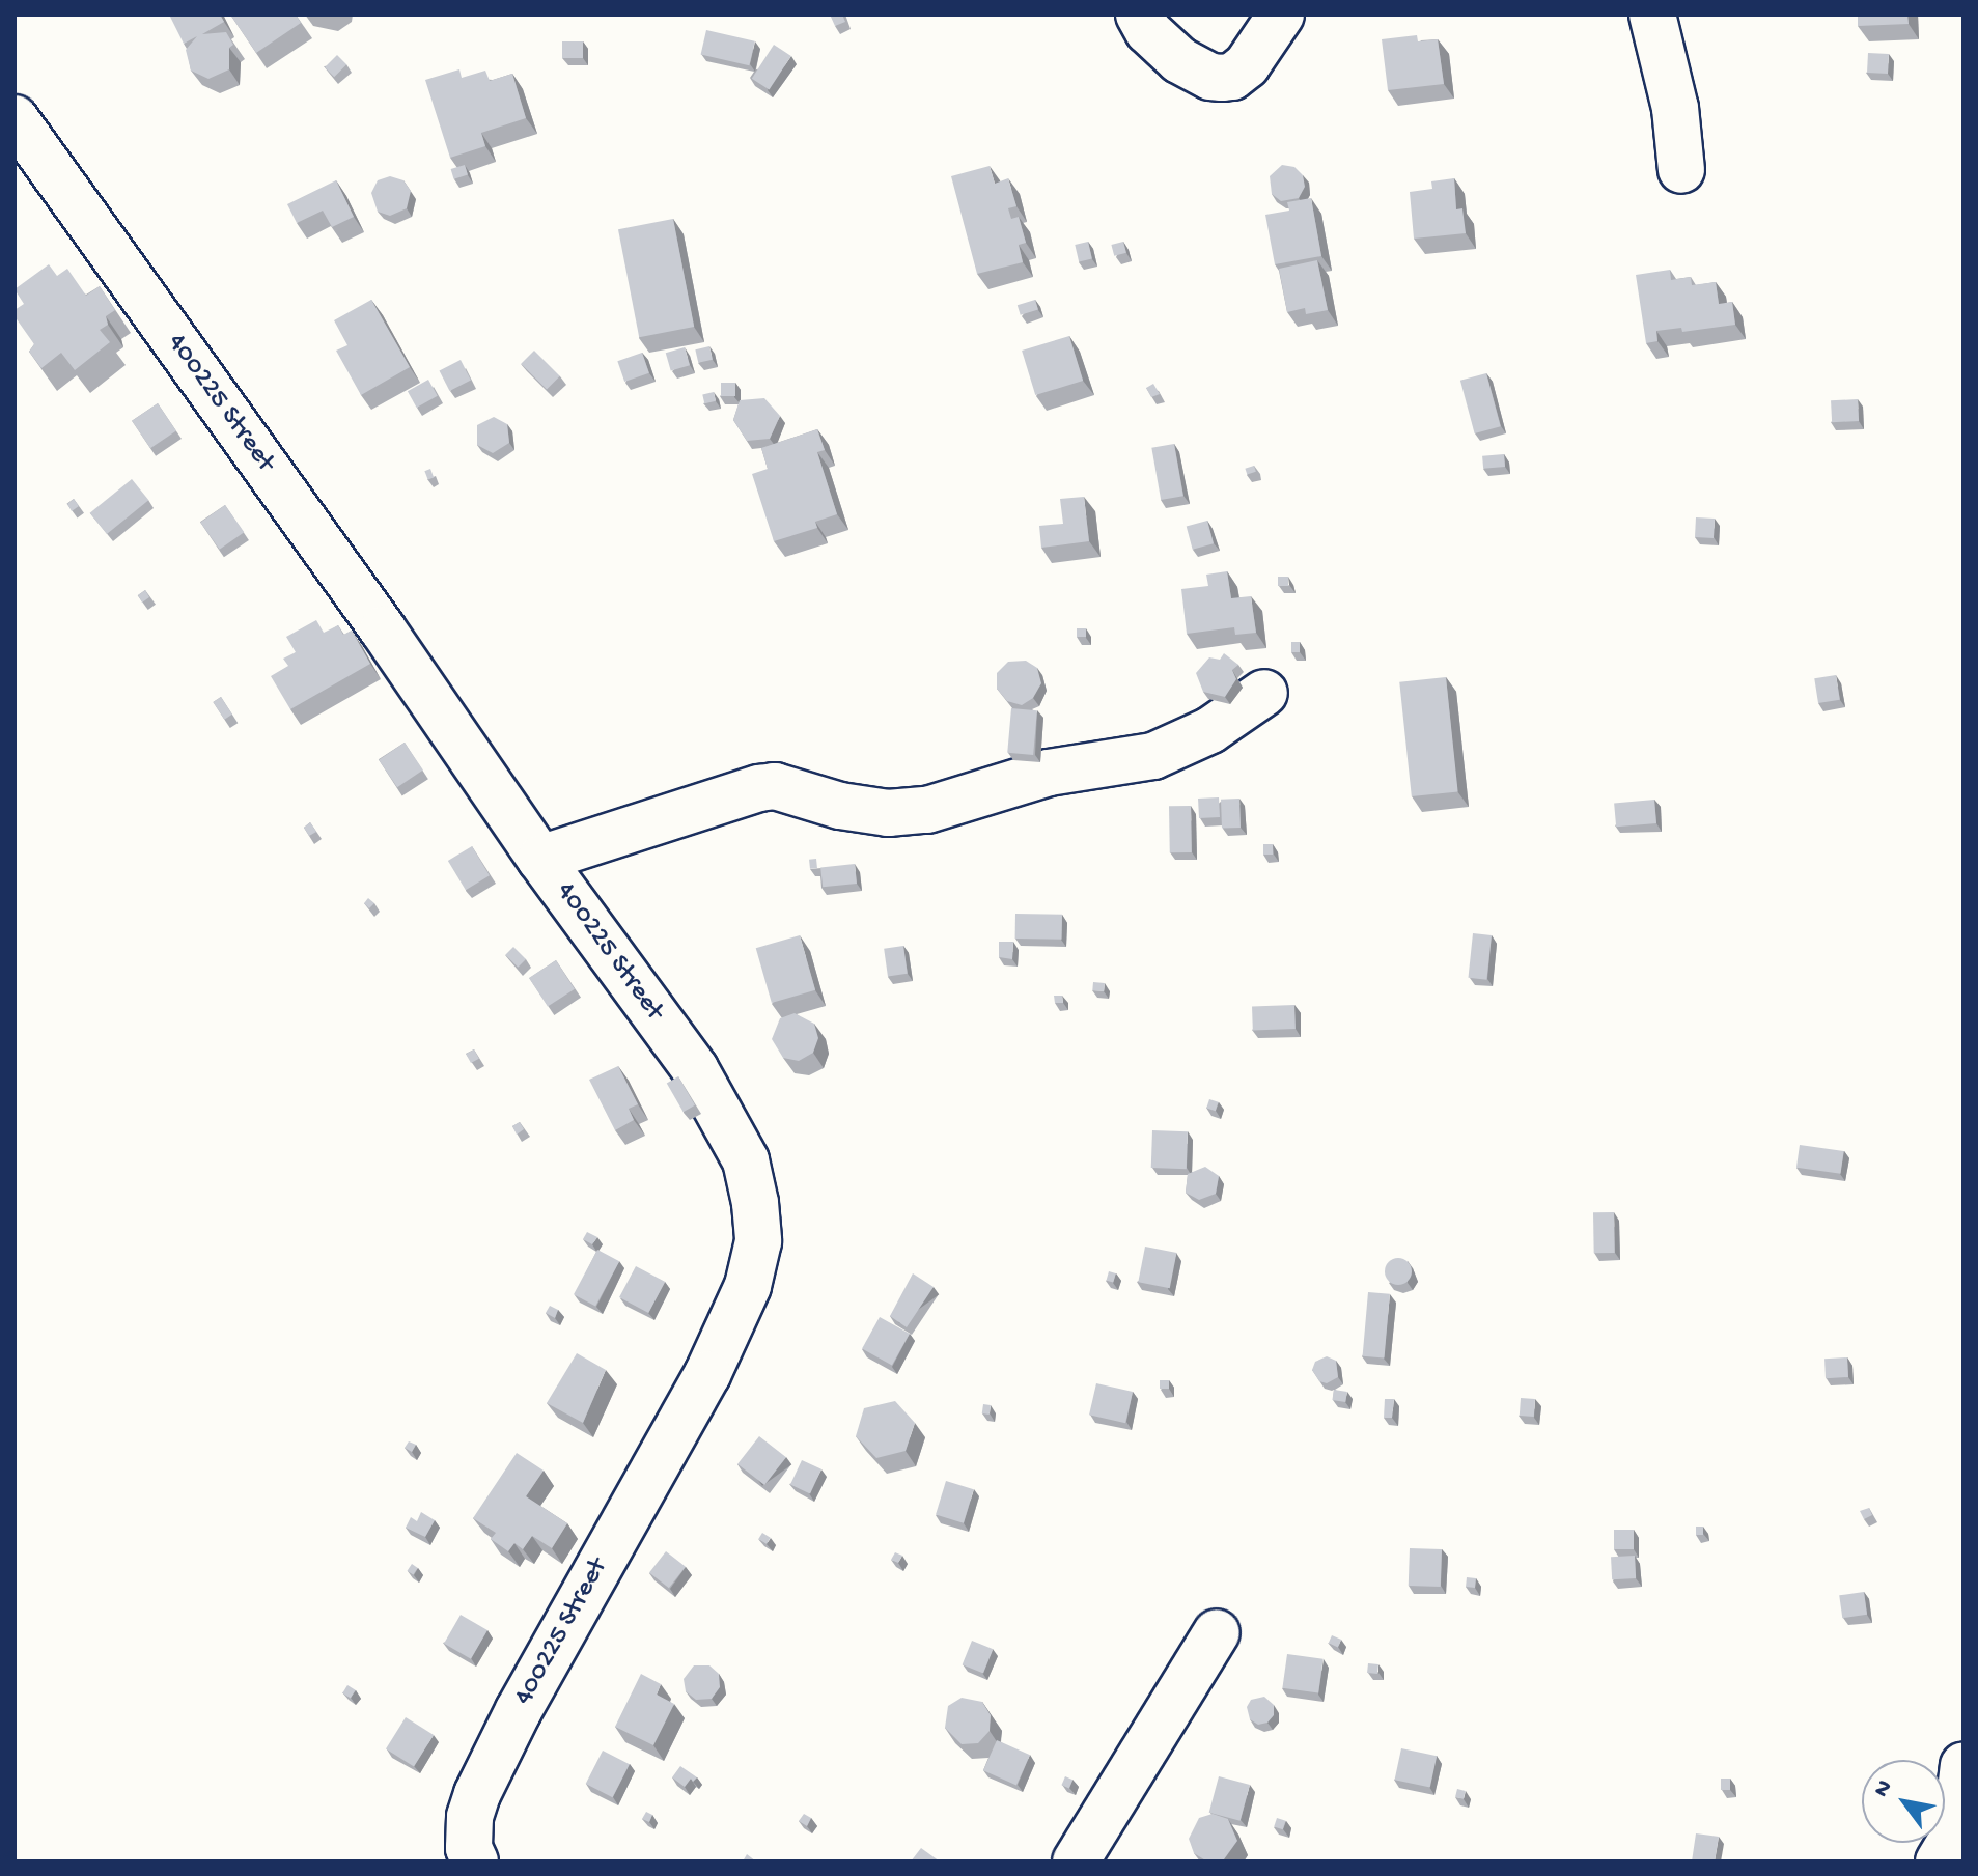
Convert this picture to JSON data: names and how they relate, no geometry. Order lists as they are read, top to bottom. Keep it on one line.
{"streets":{"street":["400225 Street"]},"north":"top left"}
